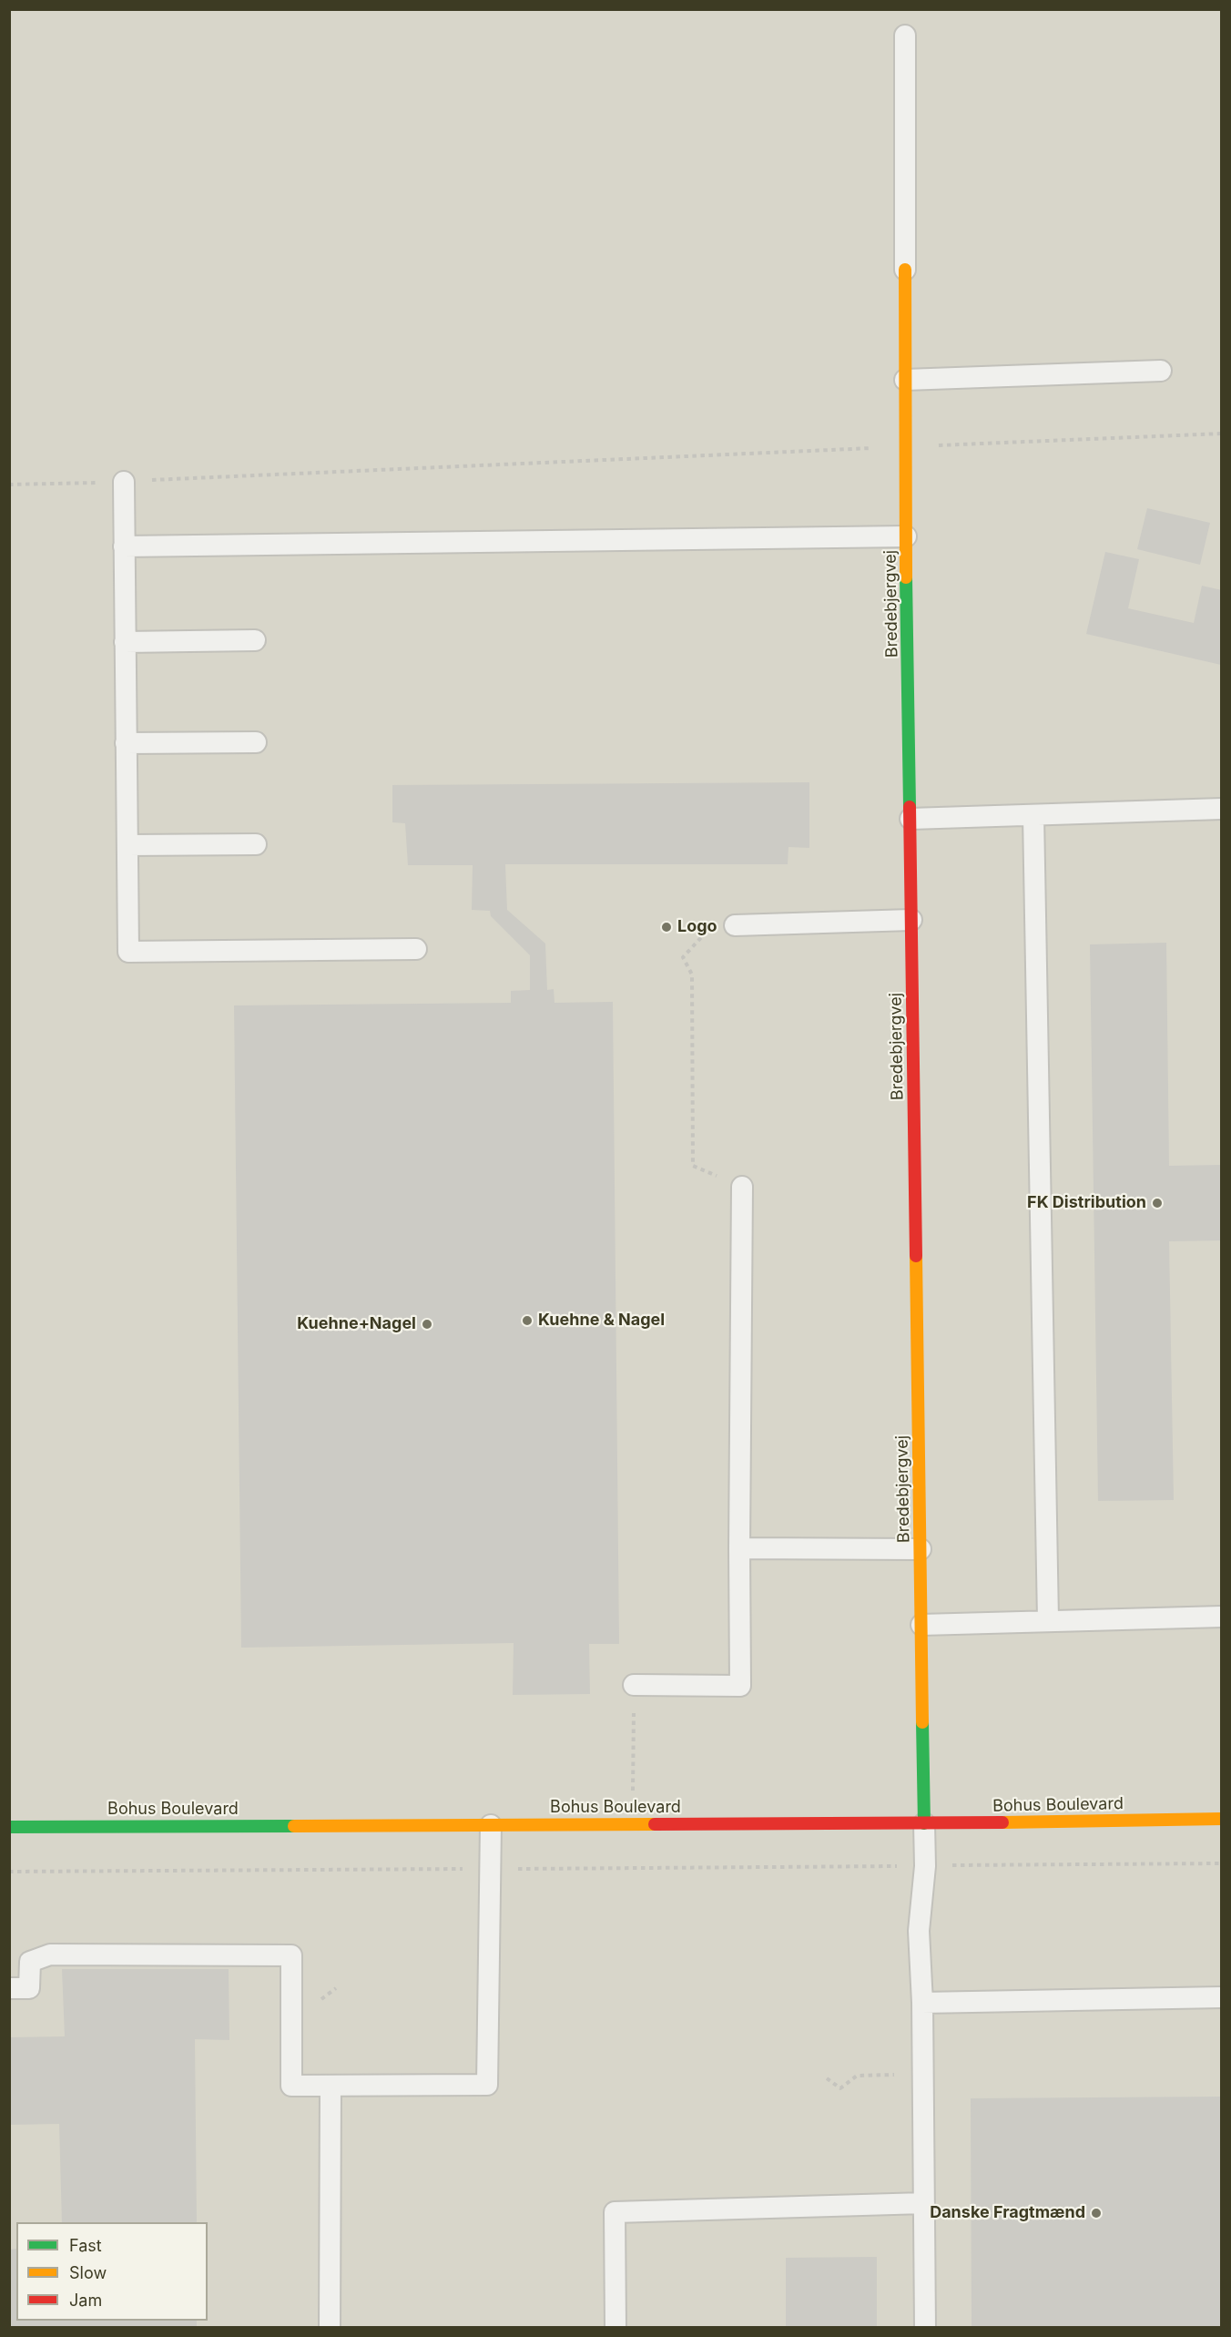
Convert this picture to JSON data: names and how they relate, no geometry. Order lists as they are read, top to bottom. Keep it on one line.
{"streets":{"street":["Bredebjergvej","Bohus Boulevard"]},"crossings":[["Bredebjergvej","Bohus Boulevard"]],"places":["Logo","FK Distribution","Kuehne & Nagel","Kuehne+Nagel","Danske Fragtmænd"],"legend":["Fast","Slow","Jam"]}
